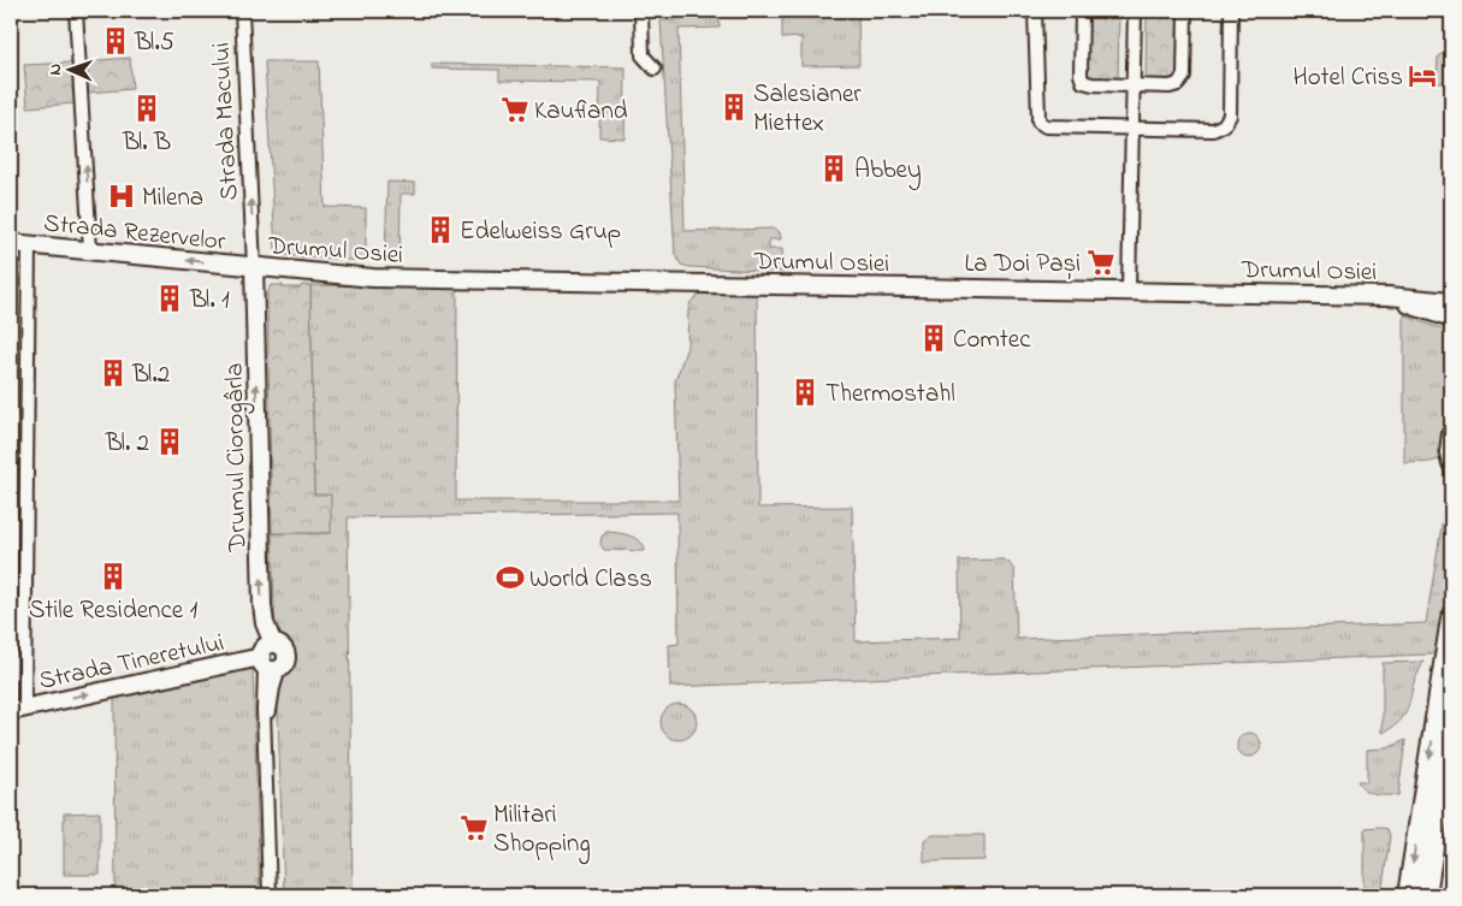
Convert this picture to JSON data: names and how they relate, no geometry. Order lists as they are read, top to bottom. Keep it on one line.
{"streets":{"street":["Strada Macului","Strada Rezervelor","Drumul Osiei","Drumul Ciorogârla","Strada Tineretului"]},"crossings":[["Strada Macului","Strada Rezervelor"],["Strada Macului","Drumul Osiei"],["Strada Macului","Drumul Ciorogârla"],["Strada Rezervelor","Drumul Osiei"],["Strada Rezervelor","Drumul Ciorogârla"],["Drumul Osiei","Drumul Ciorogârla"],["Drumul Ciorogârla","Strada Tineretului"]],"one_way":["Strada Macului","Strada Rezervelor","Drumul Ciorogârla","Strada Tineretului"],"places":{"building":["Bl.5","Salesianer Miettex","Bl. B","Abbey","Edelweiss Grup","Bl. 1","Comtec","Bl.2","Thermostahl","Bl. 2","Stile Residence 1"],"hotel":["Hotel Criss"],"supermarket":["Kaufland","La Doi Pași","Militari Shopping"],"hospital":["Milena"],"sports":["World Class"]},"north":"left"}
